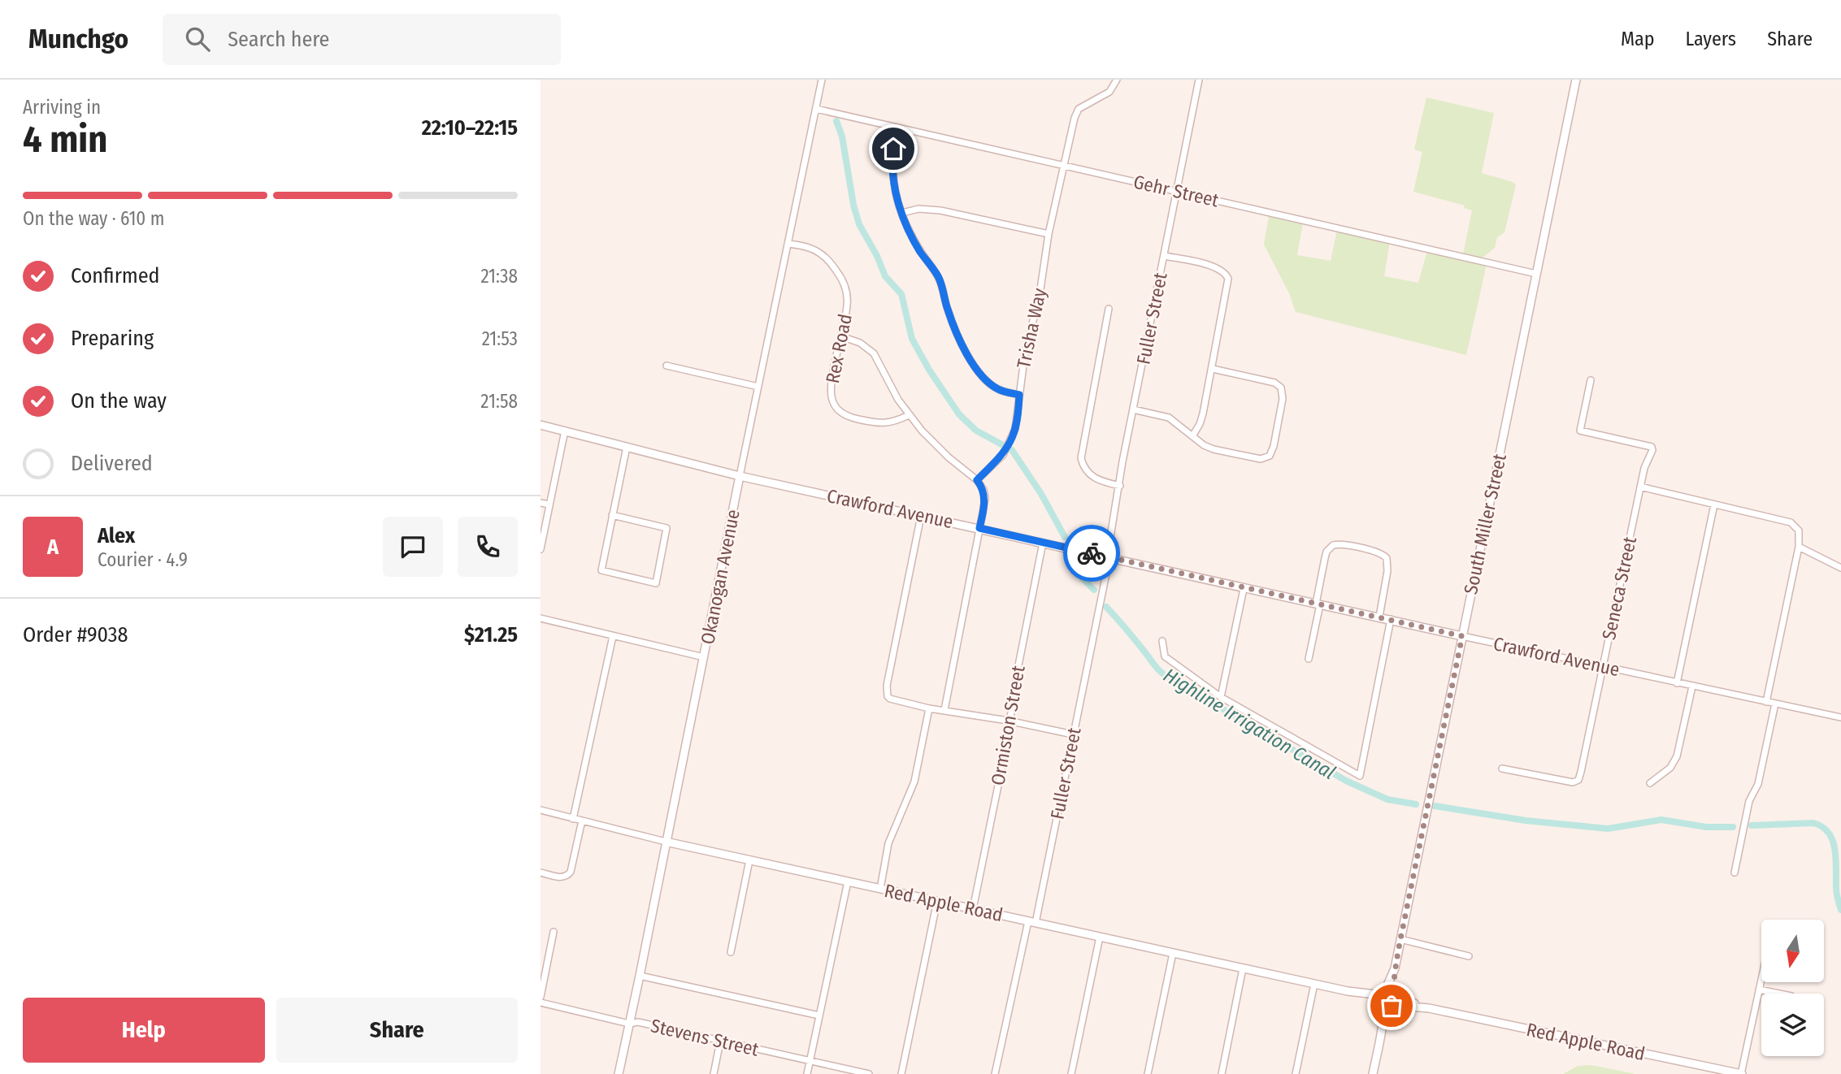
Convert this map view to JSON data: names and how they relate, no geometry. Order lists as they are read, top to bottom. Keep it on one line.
{"streets":{"street":["Gehr Street","Fuller Street","Trisha Way","Rex Road","Crawford Avenue","South Miller Street","Okanogan Avenue","Seneca Street","Ormiston Street","Red Apple Road","Stevens Street"]},"crossings":[["Gehr Street","Fuller Street"],["Gehr Street","Trisha Way"],["Gehr Street","South Miller Street"],["Gehr Street","Okanogan Avenue"],["Fuller Street","Crawford Avenue"],["Fuller Street","Red Apple Road"],["Rex Road","Okanogan Avenue"],["Crawford Avenue","South Miller Street"],["Crawford Avenue","Okanogan Avenue"],["Crawford Avenue","Seneca Street"],["Crawford Avenue","Ormiston Street"],["South Miller Street","Red Apple Road"],["Okanogan Avenue","Red Apple Road"],["Okanogan Avenue","Stevens Street"],["Ormiston Street","Red Apple Road"]],"water":["Highline Irrigation Canal"],"north":"bottom","page":{"header":"Munchgo","search":"Search here","nav":["Map","Layers","Share"],"heading":["4 min","Arriving in","22:10–22:15"],"panel":["Alex","Courier · 4.9","Order #9038","$21.25"],"bar":"On the way · 610 m","list":[["Confirmed","21:38"],["Preparing","21:53"],["On the way","21:58"],"Delivered"],"round":"A","buttons":["Help","Share"]}}
